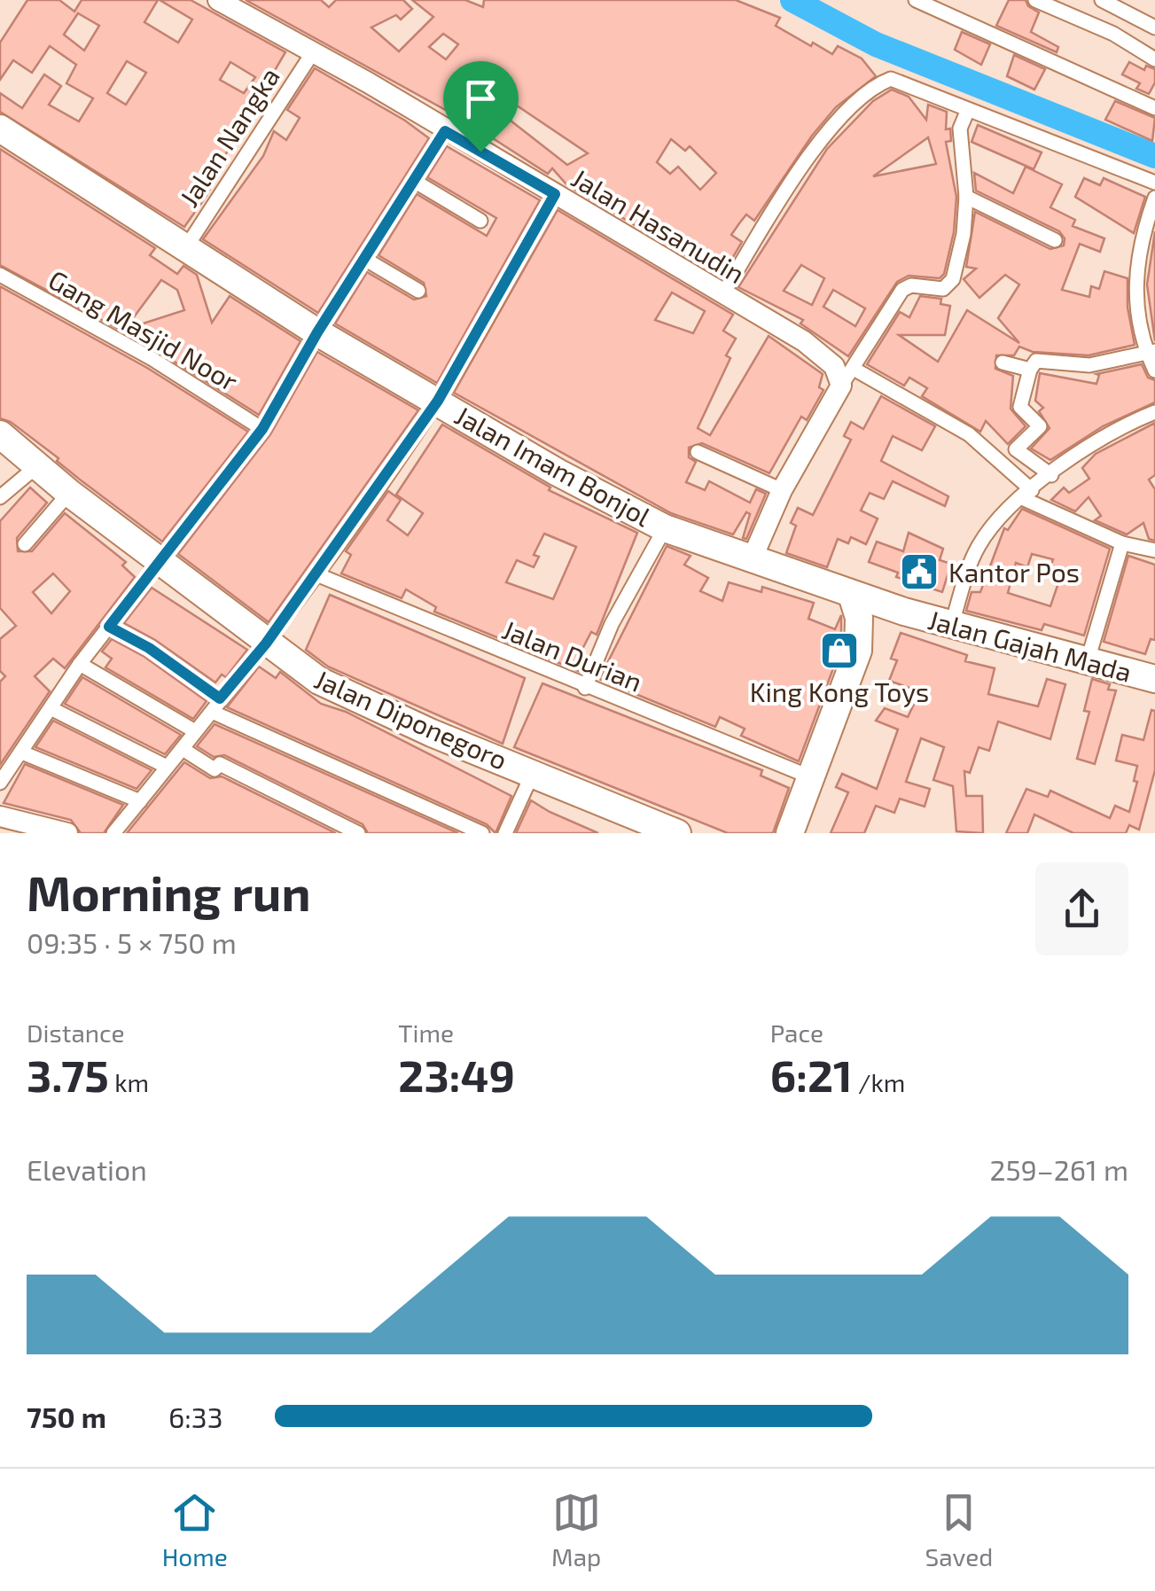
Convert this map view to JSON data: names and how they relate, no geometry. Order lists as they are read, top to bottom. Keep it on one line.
{"streets":{"highway":["Jalan Imam Bonjol","Jalan Gajah Mada","Jalan Diponegoro"],"street":["Jalan Nangka","Jalan Hasanudin","Gang Masjid Noor","Jalan Durian"]},"crossings":[["Jalan Nangka","Jalan Hasanudin"],["Jalan Nangka","Jalan Imam Bonjol"],["Jalan Imam Bonjol","Jalan Gajah Mada"]],"places":{"public building":["Kantor Pos"],"shop":["King Kong Toys"]},"page":{"heading":["Morning run","09:35 · 5 × 750 m"],"stats":[["Distance","3.75 km"],["Time","23:49"],["Pace","6:21 /km"]],"chart":["Elevation","259–261 m"],"list":[{"name":"750 m","note":"6:33"}],"tabs":["Home","Map","Saved"]}}
